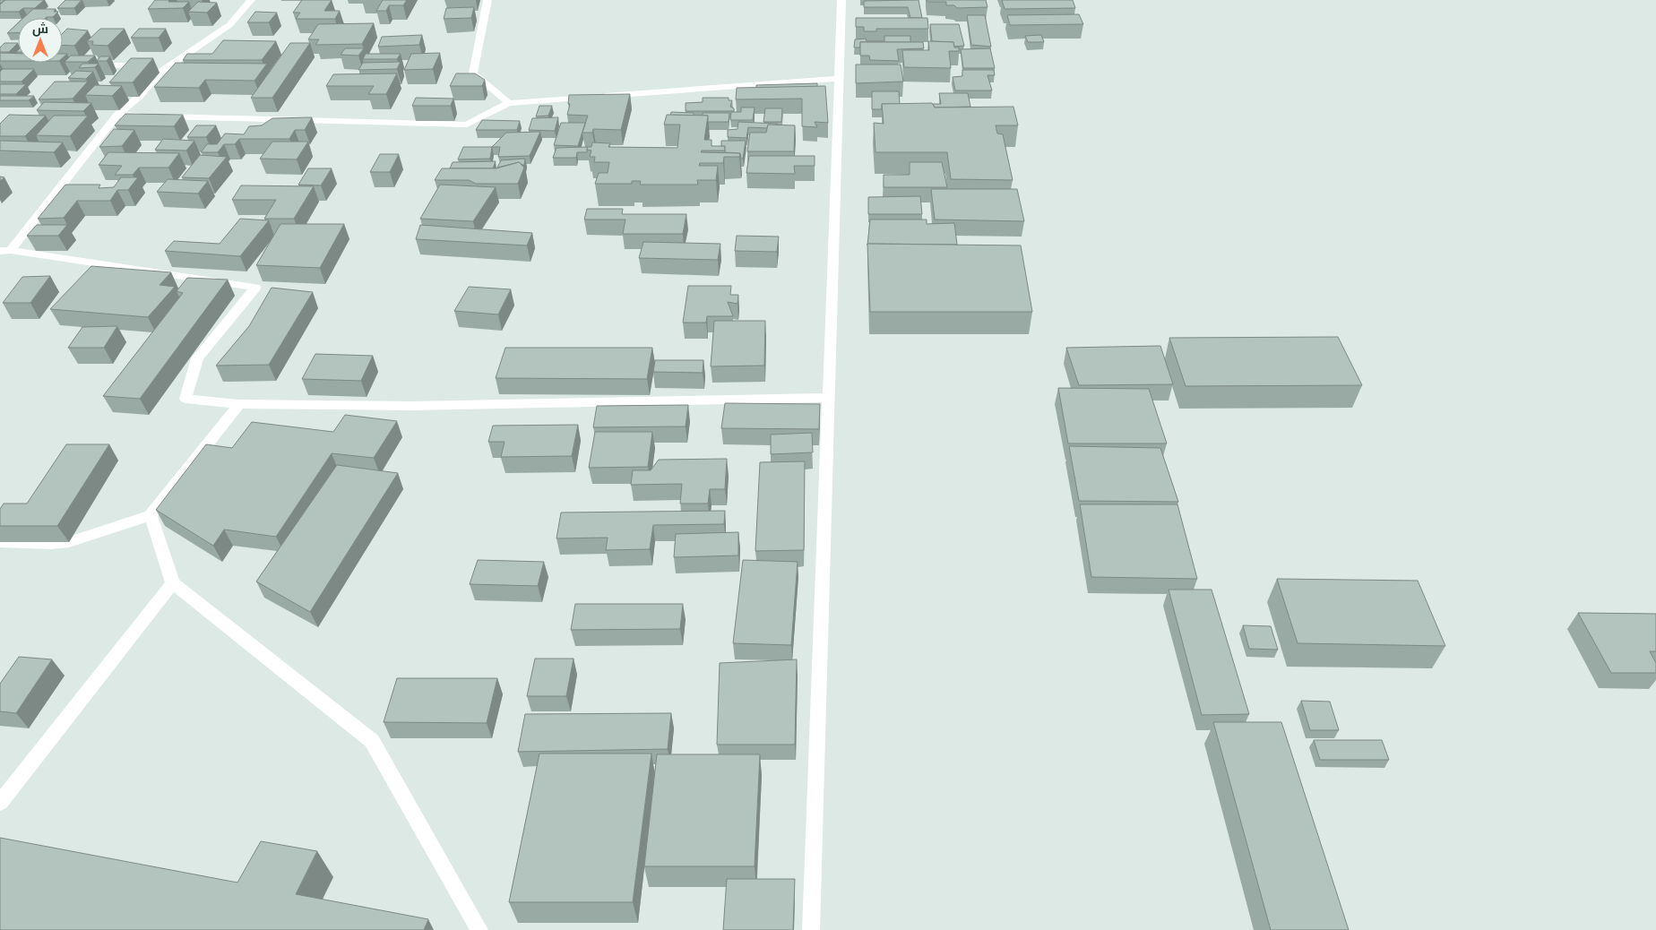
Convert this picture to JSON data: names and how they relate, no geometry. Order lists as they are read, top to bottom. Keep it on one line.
{"north":"top"}
